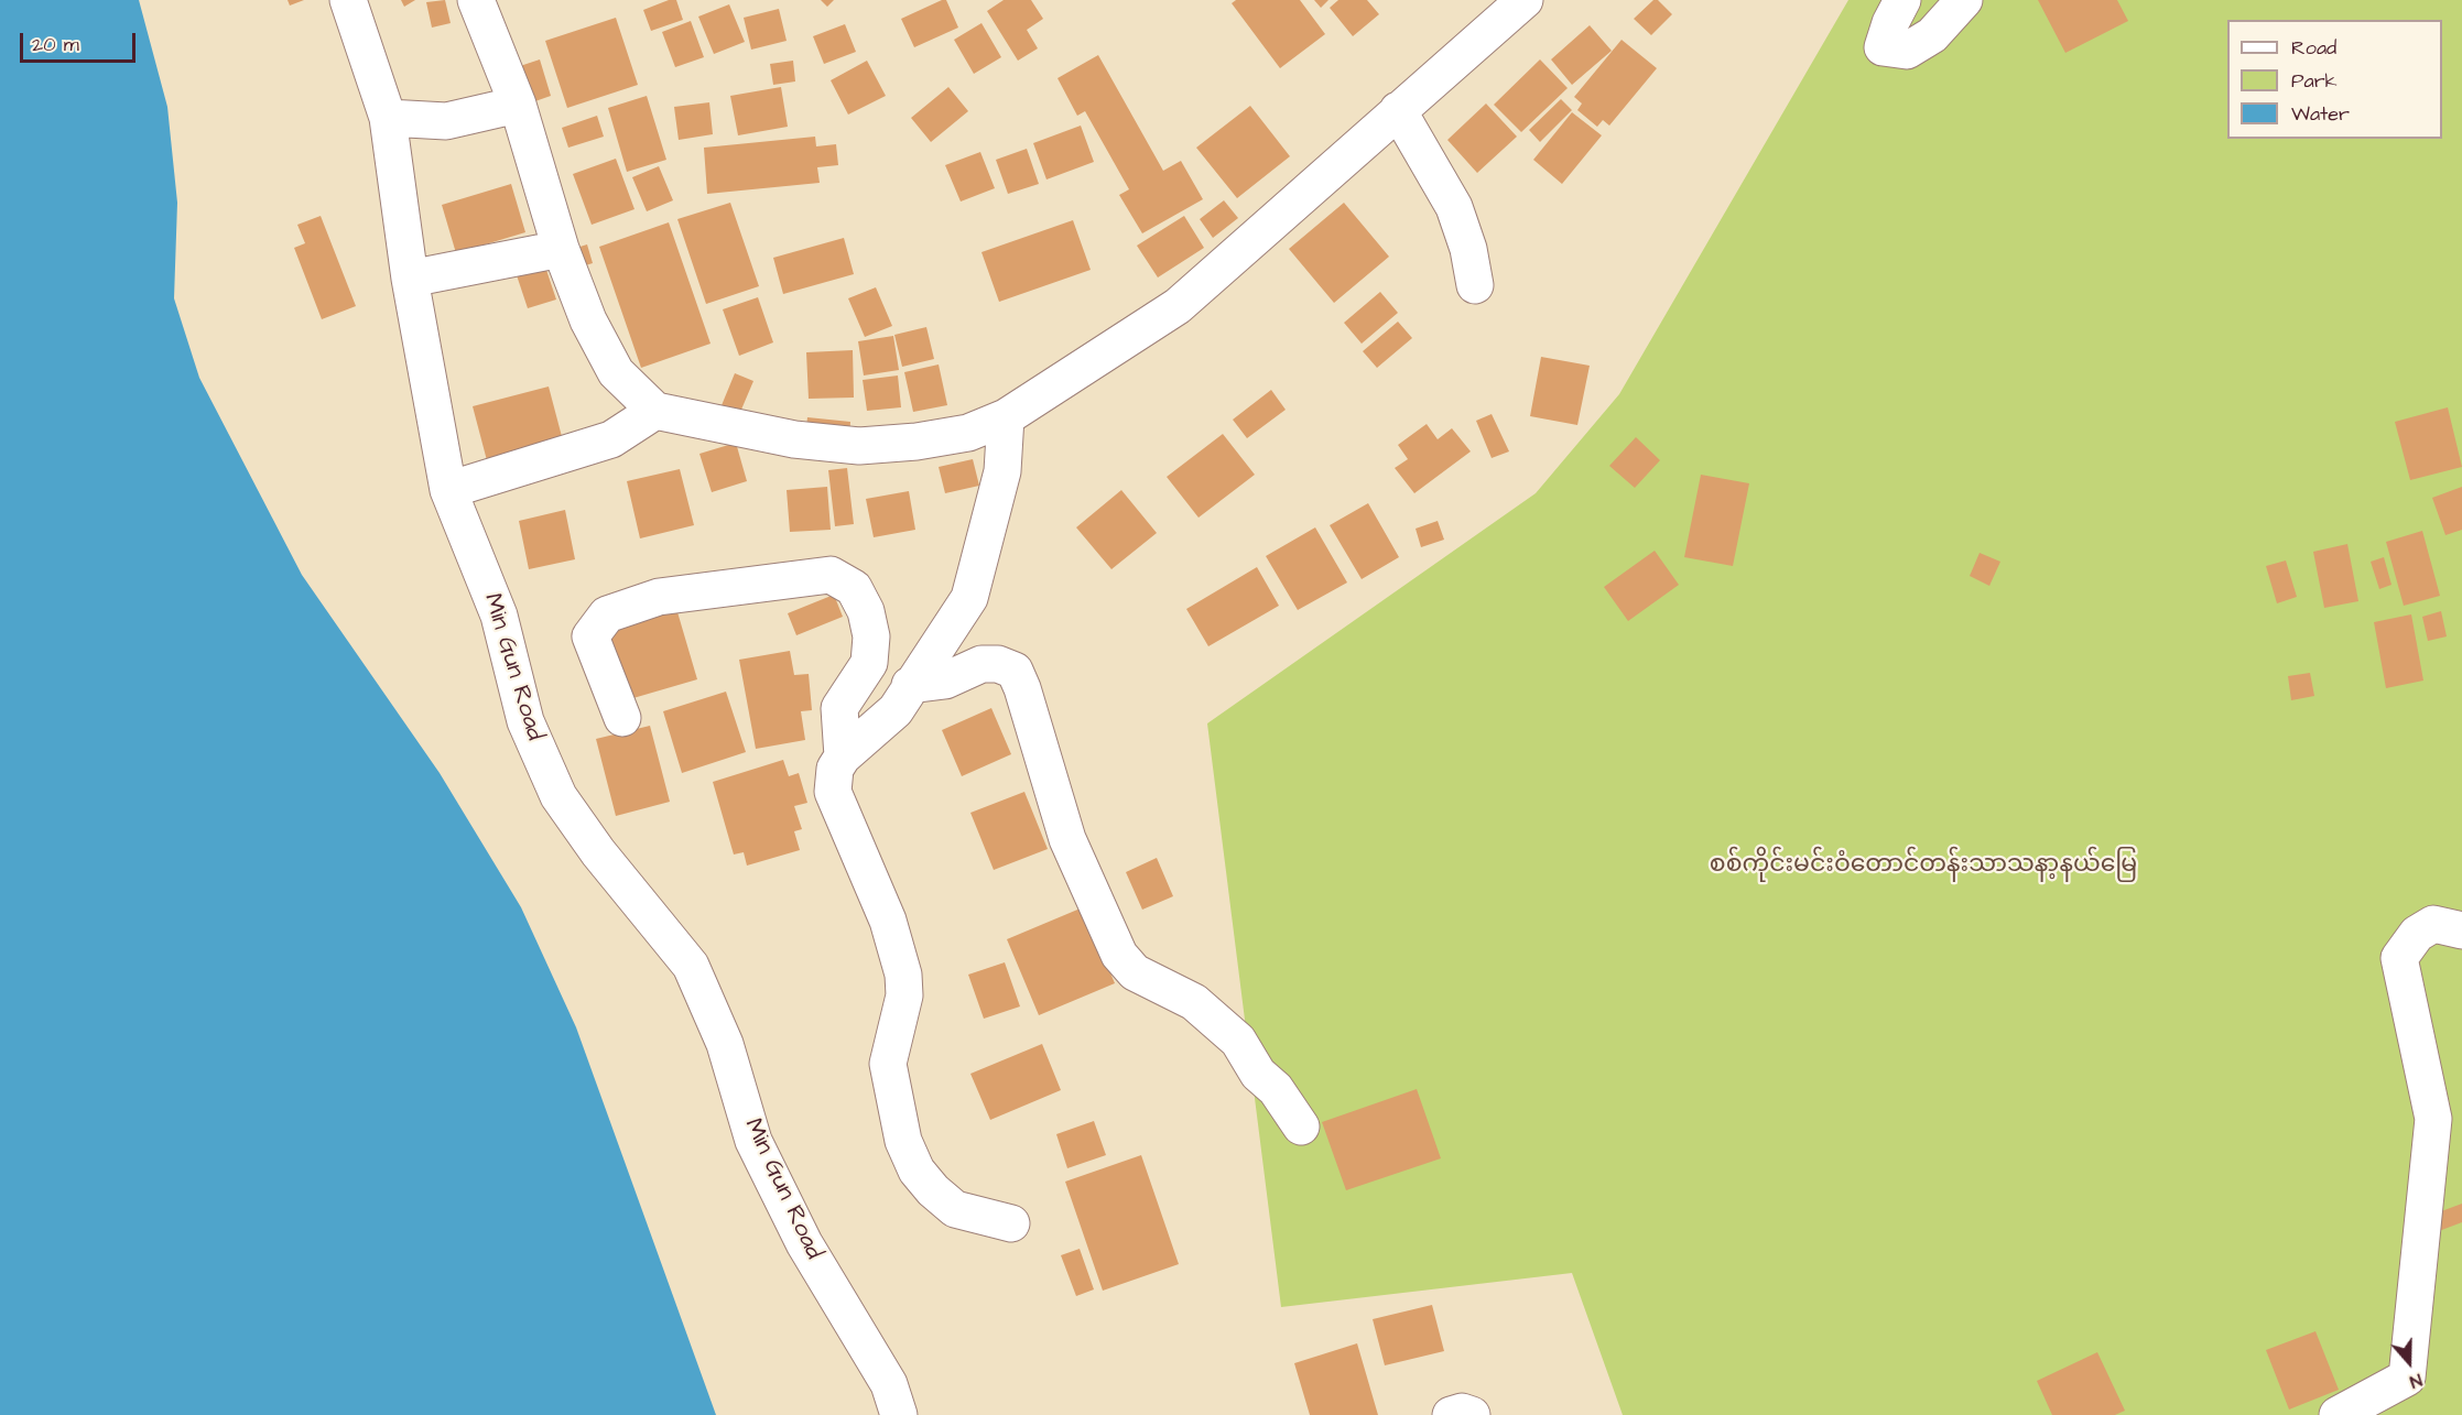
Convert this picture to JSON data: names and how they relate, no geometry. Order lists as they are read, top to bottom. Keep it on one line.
{"streets":{"street":["Min Gun Road"]},"parks":["စစ်ကိုင်းမင်းဝံတောင်တန်းသာသနာ့နယ်မြေ"],"legend":["Road","Park","Water"],"scale_bar":"20 m","north":"bottom"}
